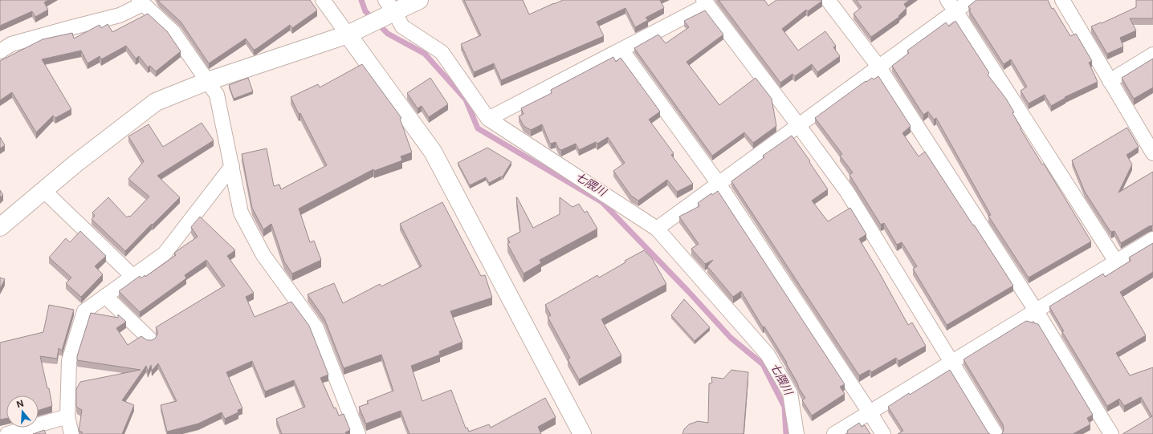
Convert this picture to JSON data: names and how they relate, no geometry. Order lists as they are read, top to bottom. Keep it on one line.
{"water":["七隈川"],"north":"top"}
